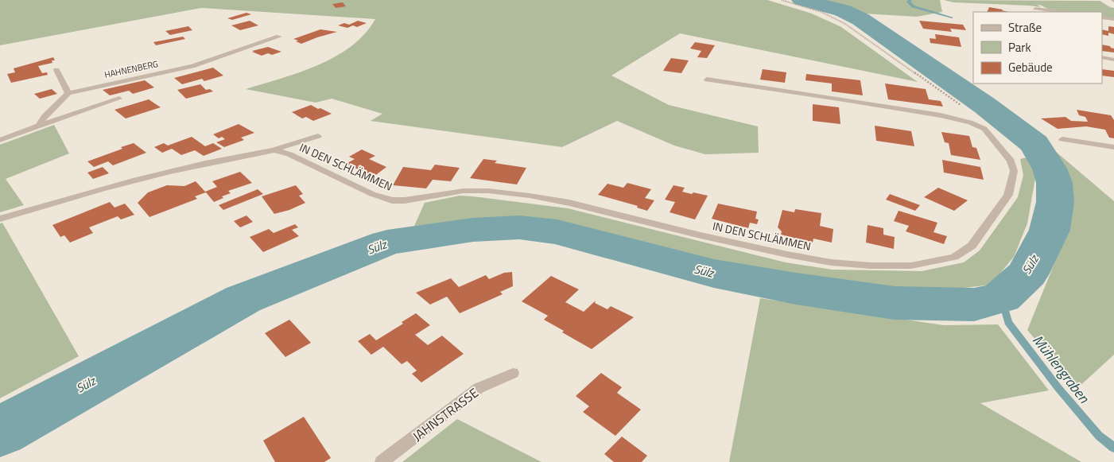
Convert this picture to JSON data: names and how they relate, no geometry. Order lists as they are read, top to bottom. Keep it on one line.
{"streets":{"street":["HAHNENBERG","IN DEN SCHLÄMMEN","JAHNSTRASSE"]},"water":["Sülz","Mühlengraben"],"legend":["Straße","Park","Gebäude"]}
